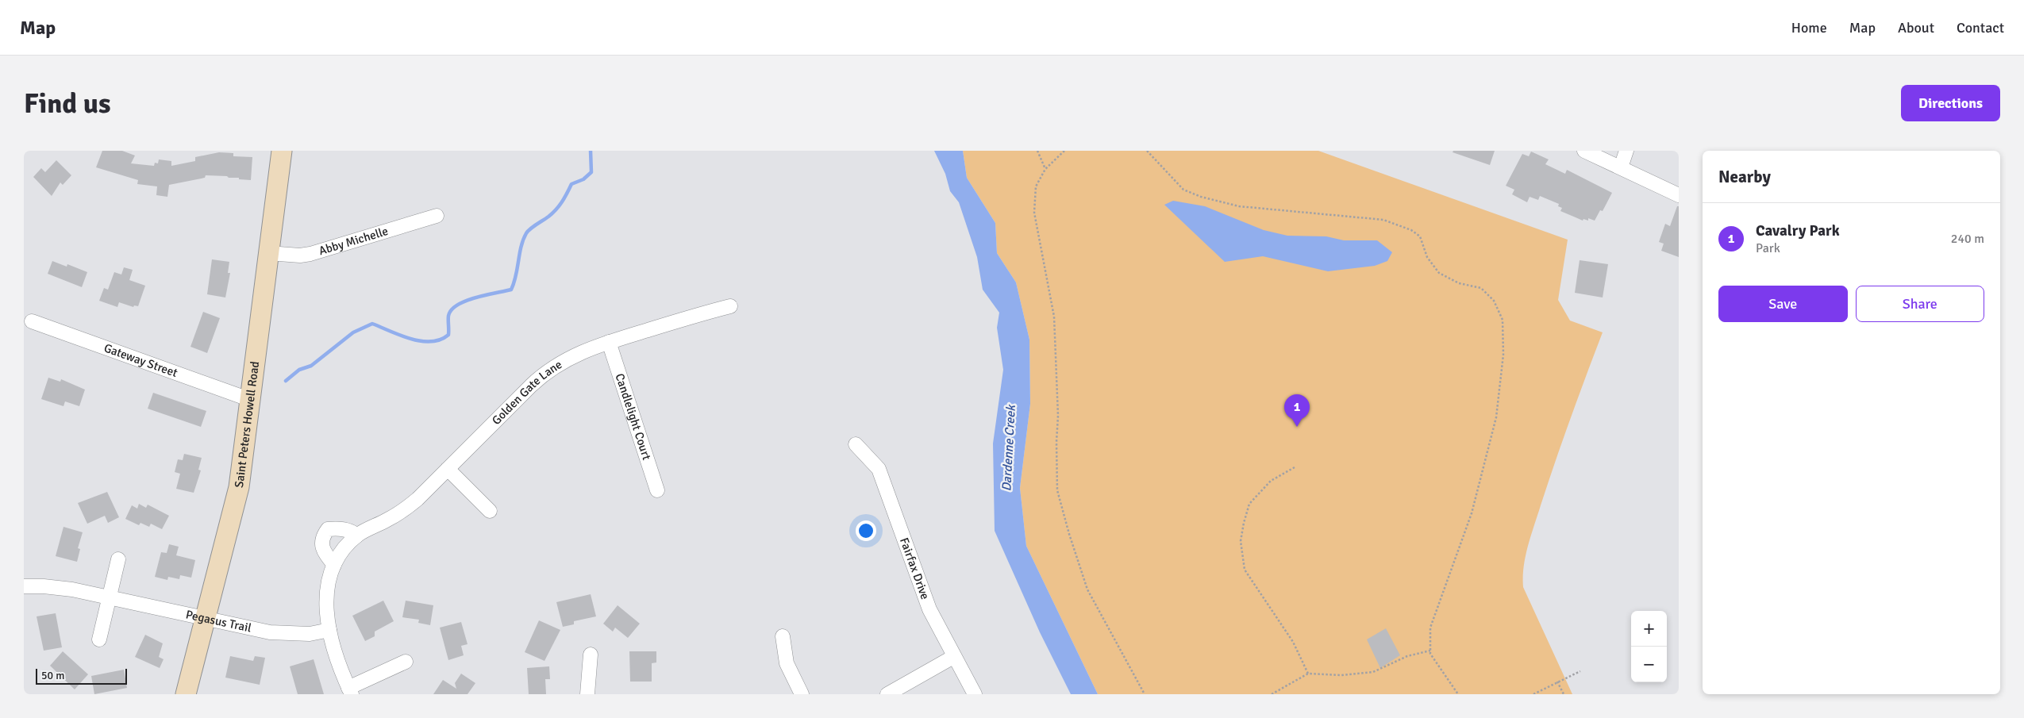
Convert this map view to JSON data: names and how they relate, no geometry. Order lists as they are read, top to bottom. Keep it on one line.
{"streets":{"main road":["Saint Peters Howell Road"],"street":["Abby Michelle","Gateway Street","Golden Gate Lane","Candlelight Court","Fairfax Drive","Pegasus Trail"]},"crossings":[["Abby Michelle","Saint Peters Howell Road"],["Gateway Street","Saint Peters Howell Road"],["Golden Gate Lane","Candlelight Court"],["Golden Gate Lane","Pegasus Trail"],["Saint Peters Howell Road","Pegasus Trail"]],"water":["Dardenne Creek"],"scale_bar":"50 m","page":{"header":"Map","nav":["Home","Map","About","Contact"],"buttons":["Directions",["Save","Share"]],"title":"Find us","heading":"Nearby","list":[{"mark":"1","name":"Cavalry Park","note":"Park","value":"240 m"}],"pins":"1","map_buttons":["+","−"],"scale":"50 m"}}
